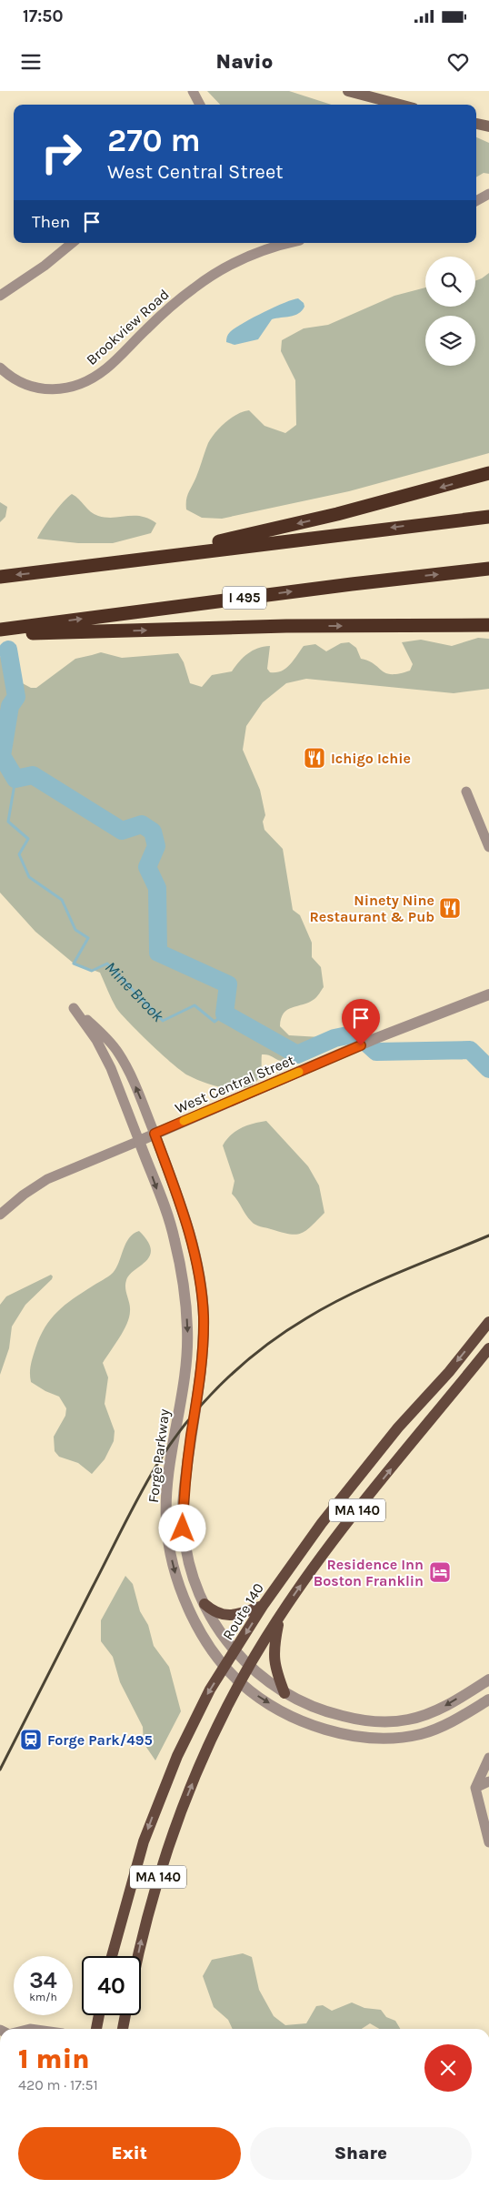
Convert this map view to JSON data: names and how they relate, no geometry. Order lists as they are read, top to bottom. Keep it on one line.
{"streets":{"highway":["I 495"],"main road":["MA 140","Route 140"],"street":["Brookview Road","West Central Street","Forge Parkway"]},"crossings":[["West Central Street","Forge Parkway"],["Forge Parkway","MA 140"],["Forge Parkway","Route 140"]],"water":["Mine Brook"],"places":{"restaurant":["Ichigo Ichie","Ninety Nine Restaurant & Pub"],"hotel":["Residence Inn Boston Franklin"],"station":["Forge Park/495"]},"page":{"status":"17:50","header":"Navio","turn":["270 m","West Central Street"],"then":"Then","speed":"34 km/h","limit":"40","heading":["1 min","420 m · 17:51"],"buttons":["Exit","Share"]}}
